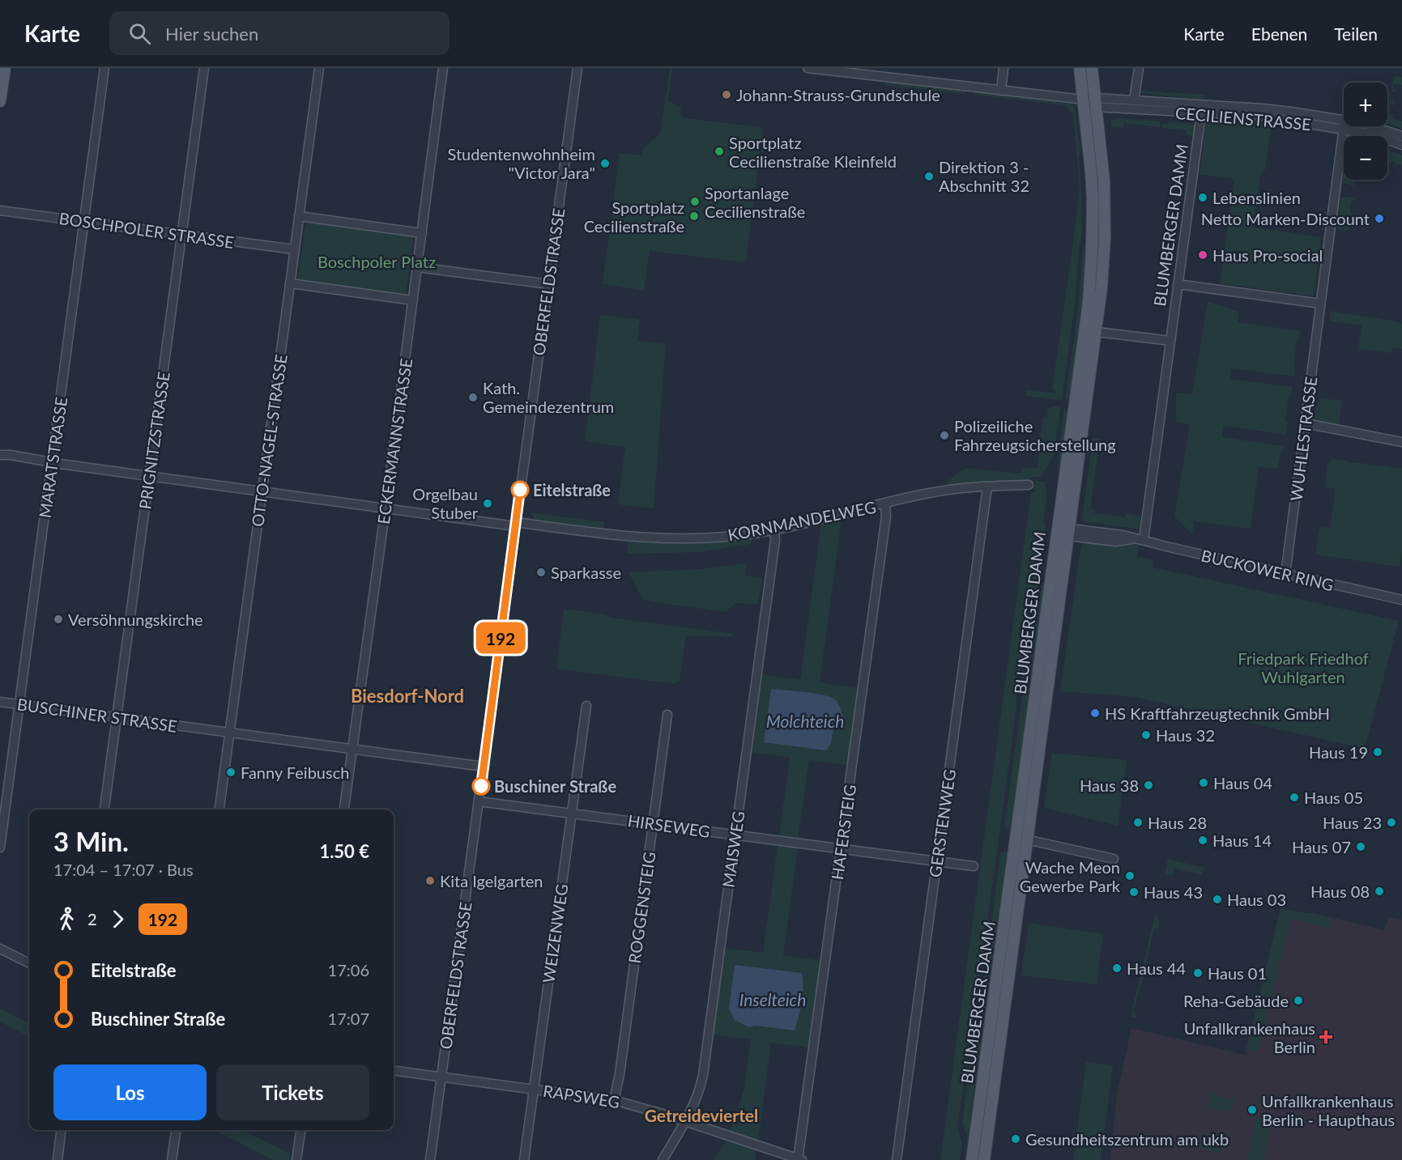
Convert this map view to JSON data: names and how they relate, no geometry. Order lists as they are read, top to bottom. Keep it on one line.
{"streets":{"main road":["BLUMBERGER DAMM"],"street":["CECILIENSTRASSE","BOSCHPOLER STRASSE","OBERFELDSTRASSE","WUHLESTRASSE","PRIGNITZSTRASSE","OTTO-NAGEL-STRASSE","ECKERMANNSTRASSE","MARATSTRASSE","KORNMANDELWEG","BUCKOWER RING","BUSCHINER STRASSE","GERSTENWEG","HIRSEWEG","HAFERSTEIG","MAISWEG","ROGGENSTEIG","WEIZENWEG","RAPSWEG"]},"crossings":[["CECILIENSTRASSE","BLUMBERGER DAMM"],["CECILIENSTRASSE","WUHLESTRASSE"],["BLUMBERGER DAMM","BUCKOWER RING"],["BOSCHPOLER STRASSE","PRIGNITZSTRASSE"],["BOSCHPOLER STRASSE","OTTO-NAGEL-STRASSE"],["BOSCHPOLER STRASSE","MARATSTRASSE"],["OBERFELDSTRASSE","KORNMANDELWEG"],["OBERFELDSTRASSE","BUSCHINER STRASSE"],["OBERFELDSTRASSE","HIRSEWEG"],["OBERFELDSTRASSE","RAPSWEG"],["WUHLESTRASSE","BUCKOWER RING"],["PRIGNITZSTRASSE","BUSCHINER STRASSE"],["OTTO-NAGEL-STRASSE","BUSCHINER STRASSE"],["ECKERMANNSTRASSE","BUSCHINER STRASSE"],["MARATSTRASSE","BUSCHINER STRASSE"],["KORNMANDELWEG","GERSTENWEG"],["KORNMANDELWEG","HAFERSTEIG"],["KORNMANDELWEG","MAISWEG"],["GERSTENWEG","HIRSEWEG"],["HIRSEWEG","HAFERSTEIG"],["HIRSEWEG","MAISWEG"],["HIRSEWEG","ROGGENSTEIG"],["HIRSEWEG","WEIZENWEG"],["HAFERSTEIG","RAPSWEG"],["MAISWEG","RAPSWEG"],["ROGGENSTEIG","RAPSWEG"],["WEIZENWEG","RAPSWEG"]],"districts":["Biesdorf-Nord","Getreideviertel"],"water":["Molchteich","Inselteich"],"parks":["Boschpoler Platz","Friedpark Friedhof Wuhlgarten"],"places":{"other":["Johann-Strauss-Grundschule","Sportplatz Cecilienstraße Kleinfeld","Studentenwohnheim \"Victor Jara\"","Direktion 3 - Abschnitt 32","Lebenslinien","Sportanlage Cecilienstraße","Sportplatz Cecilienstraße","Netto Marken-Discount","Haus Pro-social","Kath. Gemeindezentrum","Polizeiliche Fahrzeugsicherstellung","Eitelstraße","Orgelbau Stuber","Sparkasse","Versöhnungskirche","HS Kraftfahrzeugtechnik GmbH","Haus 32","Haus 19","Fanny Feibusch","Haus 04","Haus 38","Buschiner Straße","Haus 05","Haus 28","Haus 23","Haus 14","Haus 07","Wache Meon Gewerbe Park","Kita Igelgarten","Haus 08","Haus 43","Haus 03","Haus 44","Haus 01","Reha-Gebäude","Unfallkrankenhaus Berlin - Haupthaus","Gesundheitszentrum am ukb"],"health":["Unfallkrankenhaus Berlin"]},"lines":["bus line 192"],"page":{"header":"Karte","search":"Hier suchen","nav":["Karte","Ebenen","Teilen"],"on_map":"192","map_buttons":["+","−"],"heading":["3 Min.","17:04 – 17:07 · Bus","1.50 €"],"legs":["2","192"],"list":[{"name":"Eitelstraße","value":"17:06"},{"name":"Buschiner Straße","value":"17:07"}],"buttons":["Los","Tickets"]}}
